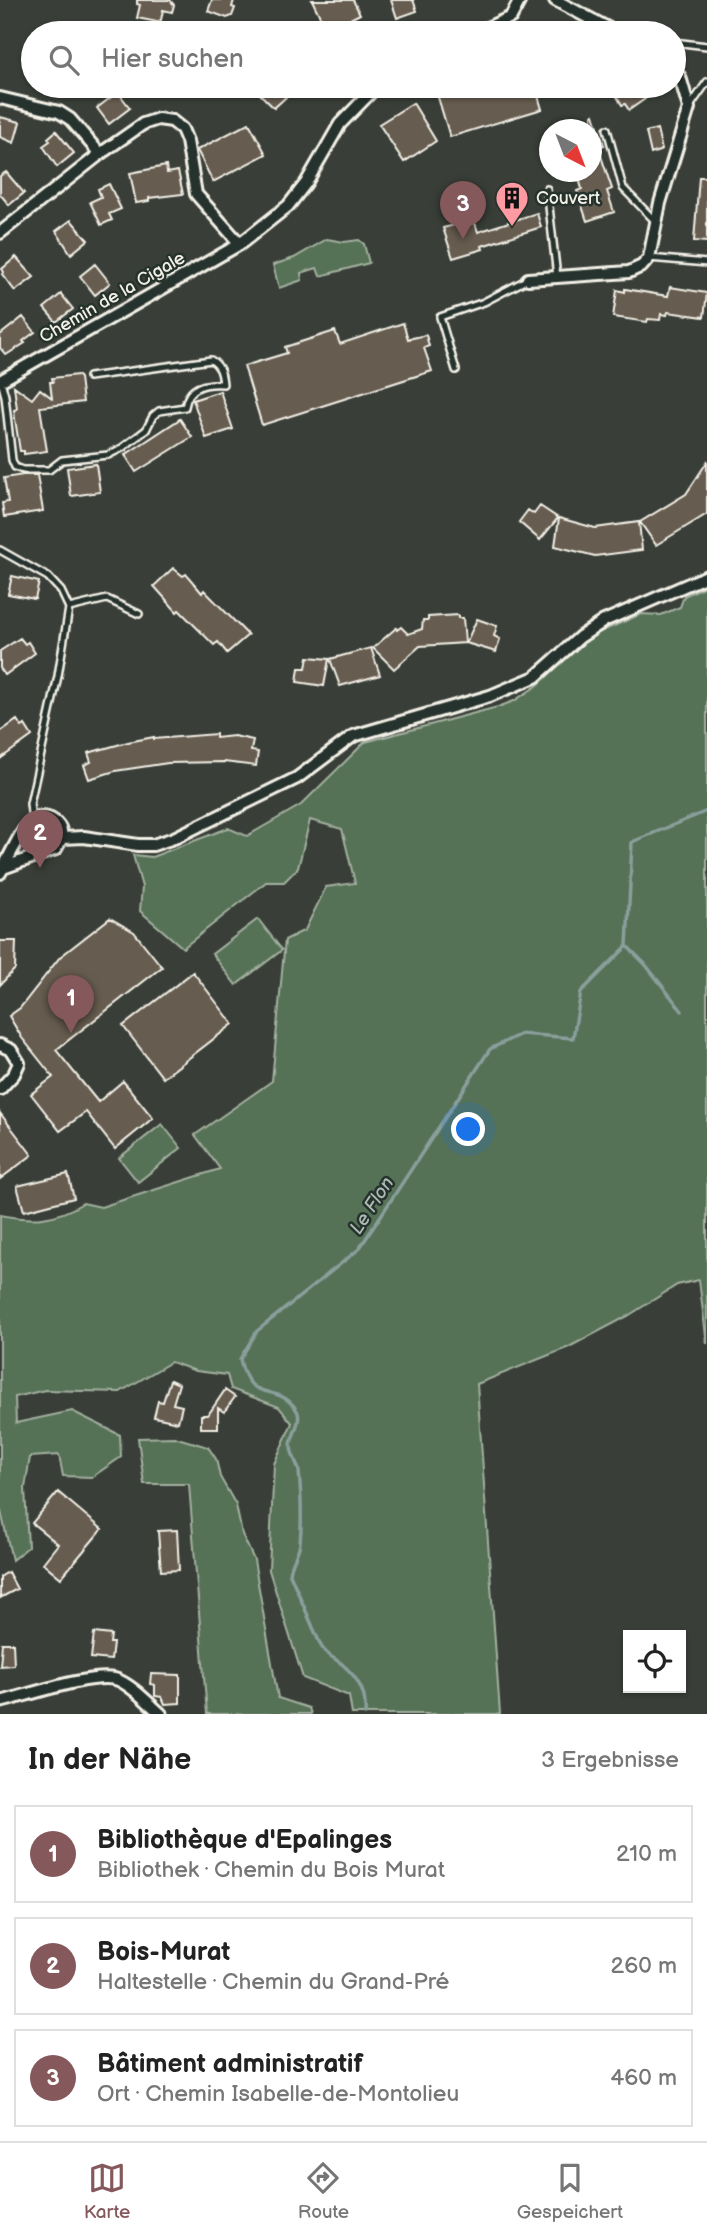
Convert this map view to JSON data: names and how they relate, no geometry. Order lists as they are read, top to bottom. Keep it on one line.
{"streets":{"street":["Chemin de la Cigale"]},"water":["Le Flon"],"places":{"building":["Couvert"]},"north":"bottom right","page":{"search":"Hier suchen","pins":["3","2","1"],"heading":["In der Nähe","3 Ergebnisse"],"list":[{"mark":"1","name":"Bibliothèque d'Epalinges","note":"Bibliothek · Chemin du Bois Murat","value":"210 m"},{"mark":"2","name":"Bois-Murat","note":"Haltestelle · Chemin du Grand-Pré","value":"260 m"},{"mark":"3","name":"Bâtiment administratif","note":"Ort · Chemin Isabelle-de-Montolieu","value":"460 m"}],"nav":["Karte","Route","Gespeichert"]}}
